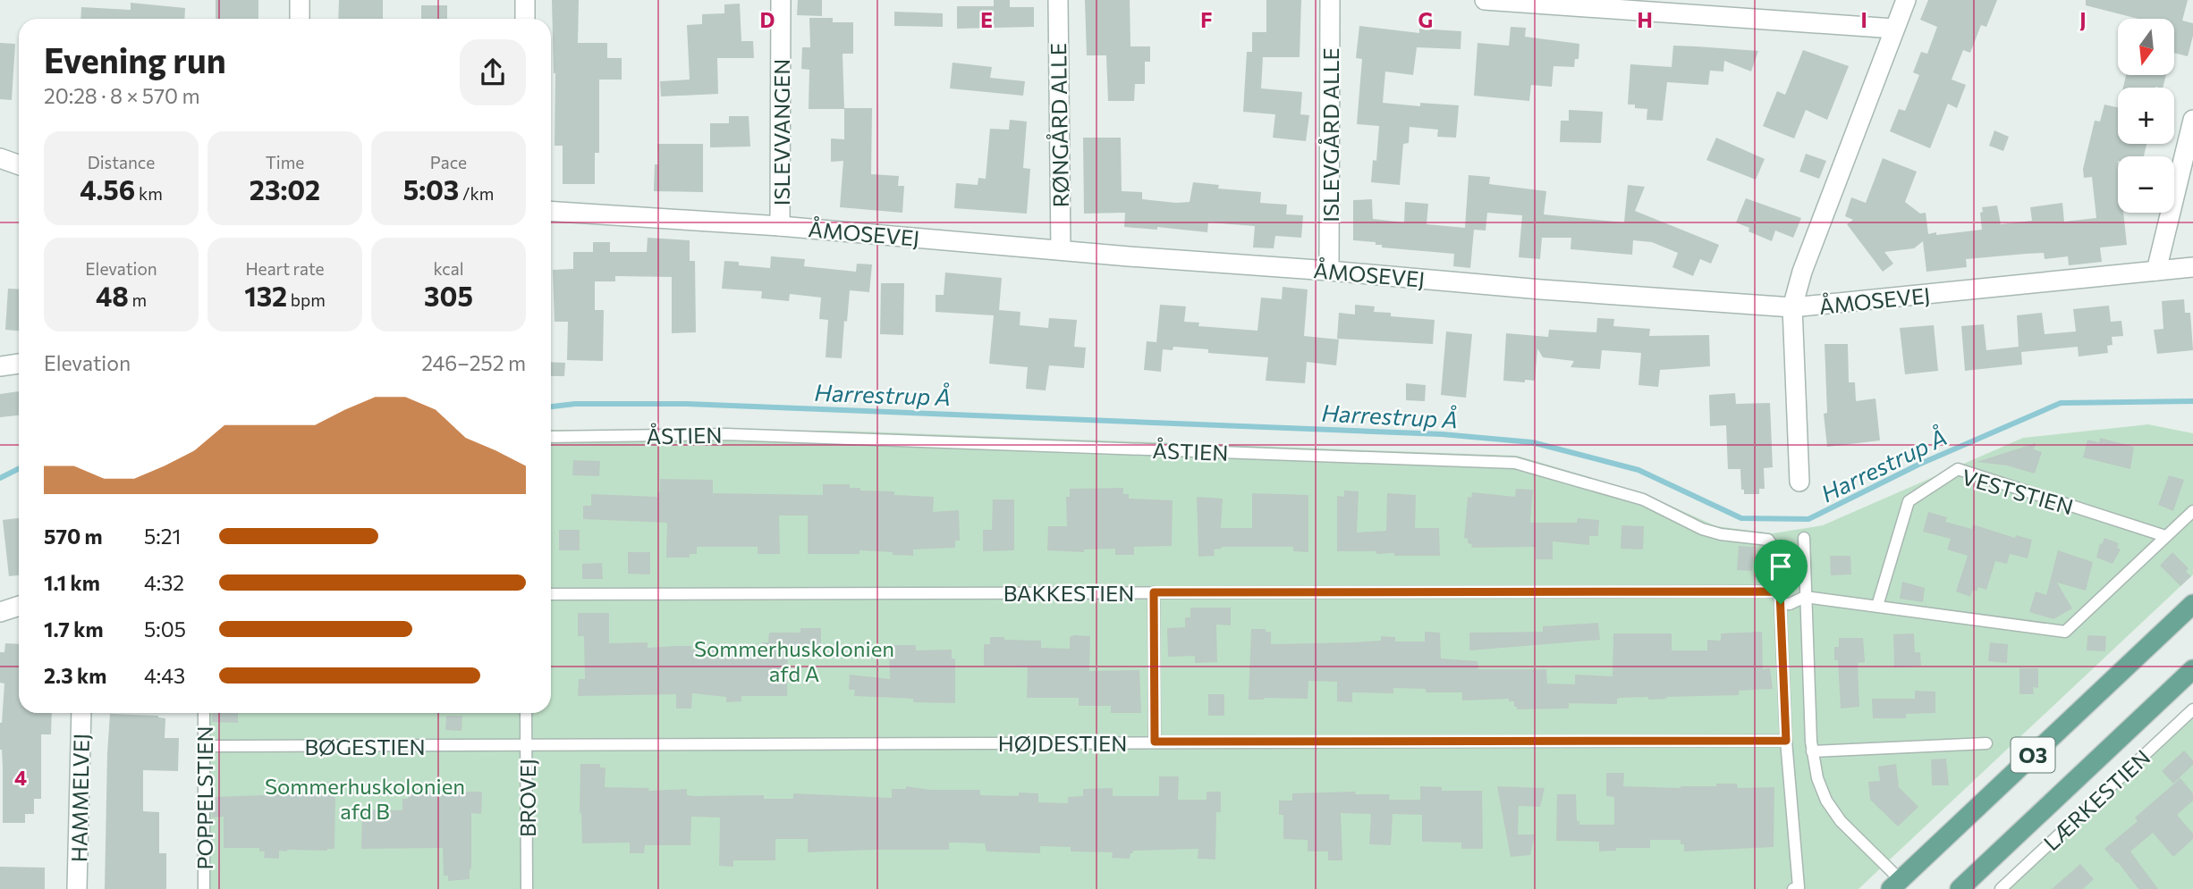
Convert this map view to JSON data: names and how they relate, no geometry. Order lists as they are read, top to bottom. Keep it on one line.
{"streets":{"main road":["O3"],"street":["RØNGÅRD ALLE","ISLEVVANGEN","ISLEVGÅRD ALLE","ÅMOSEVEJ","HAMMELVEJ"],"lane":["ÅSTIEN","VESTSTIEN","BAKKESTIEN","HØJDESTIEN","BØGESTIEN","POPPELSTIEN","BROVEJ","LÆRKESTIEN"]},"crossings":[["RØNGÅRD ALLE","ÅMOSEVEJ"],["ISLEVVANGEN","ÅMOSEVEJ"],["ISLEVGÅRD ALLE","ÅMOSEVEJ"],["ÅSTIEN","BAKKESTIEN"],["ÅSTIEN","HØJDESTIEN"],["HØJDESTIEN","BØGESTIEN"],["HØJDESTIEN","BROVEJ"],["BØGESTIEN","POPPELSTIEN"],["BØGESTIEN","BROVEJ"]],"water":["Harrestrup Å"],"parks":["Sommerhuskolonien afd A","Sommerhuskolonien afd B"],"north":"bottom","page":{"map_buttons":["+","−"],"heading":["Evening run","20:28 · 8 × 570 m"],"stats":[["Distance","4.56 km"],["Time","23:02"],["Pace","5:03 /km"],["Elevation","48 m"],["Heart rate","132 bpm"],["kcal","305"]],"chart":["Elevation","246–252 m"],"list":[{"name":"570 m","note":"5:21"},{"name":"1.1 km","note":"4:32"},{"name":"1.7 km","note":"5:05"},{"name":"2.3 km","note":"4:43"}]},"grid":{"columns":["D","E","F","G","H","I","J"],"rows":["4"]}}
